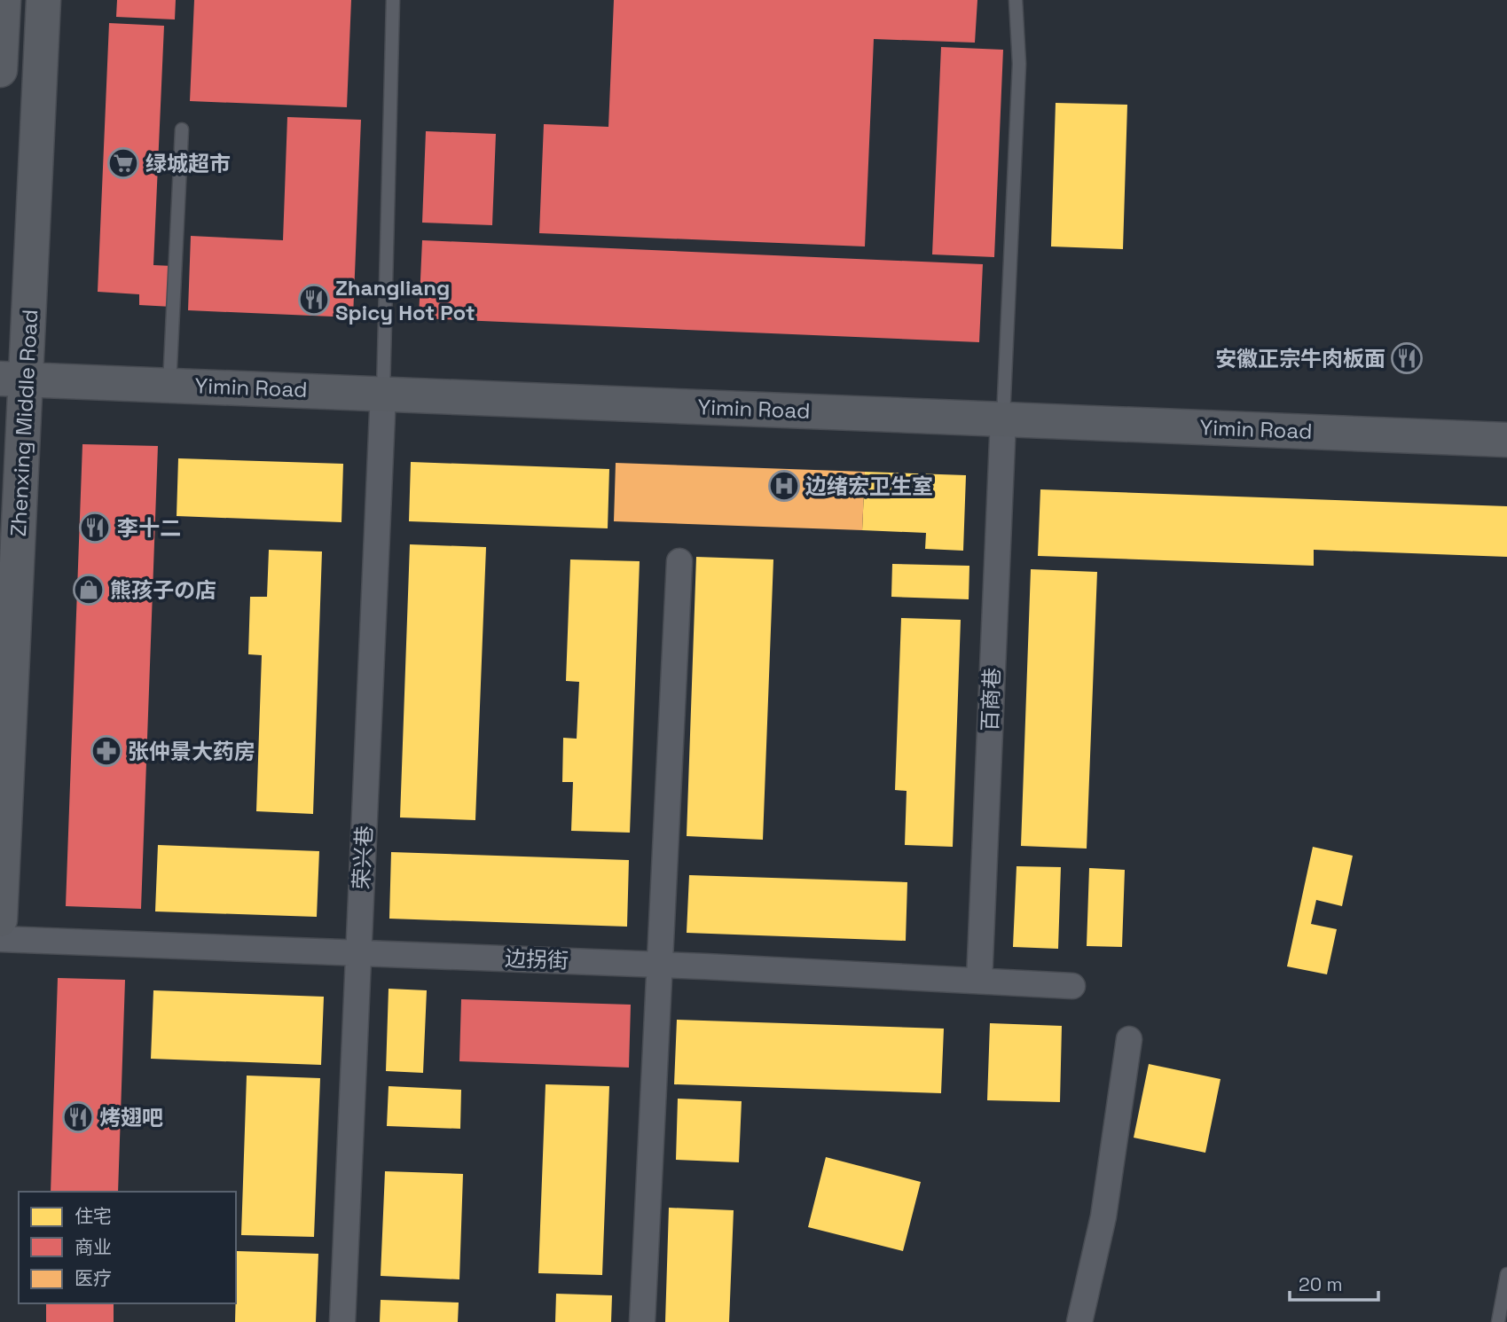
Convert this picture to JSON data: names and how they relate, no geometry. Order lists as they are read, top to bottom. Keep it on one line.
{"streets":{"street":["Yimin Road","Zhenxing Middle Road","百商巷","荣兴巷","边拐街"]},"crossings":[["Yimin Road","Zhenxing Middle Road"],["Yimin Road","百商巷"],["Yimin Road","荣兴巷"],["百商巷","边拐街"],["荣兴巷","边拐街"]],"places":{"supermarket":["绿城超市"],"restaurant":["Zhangliang Spicy Hot Pot","安徽正宗牛肉板面","李十二","烤翅吧"],"hospital":["边绪宏卫生室"],"shop":["熊孩子の店"],"pharmacy":["张仲景大药房"]},"legend":["住宅","商业","医疗"],"scale_bar":"20 m"}
